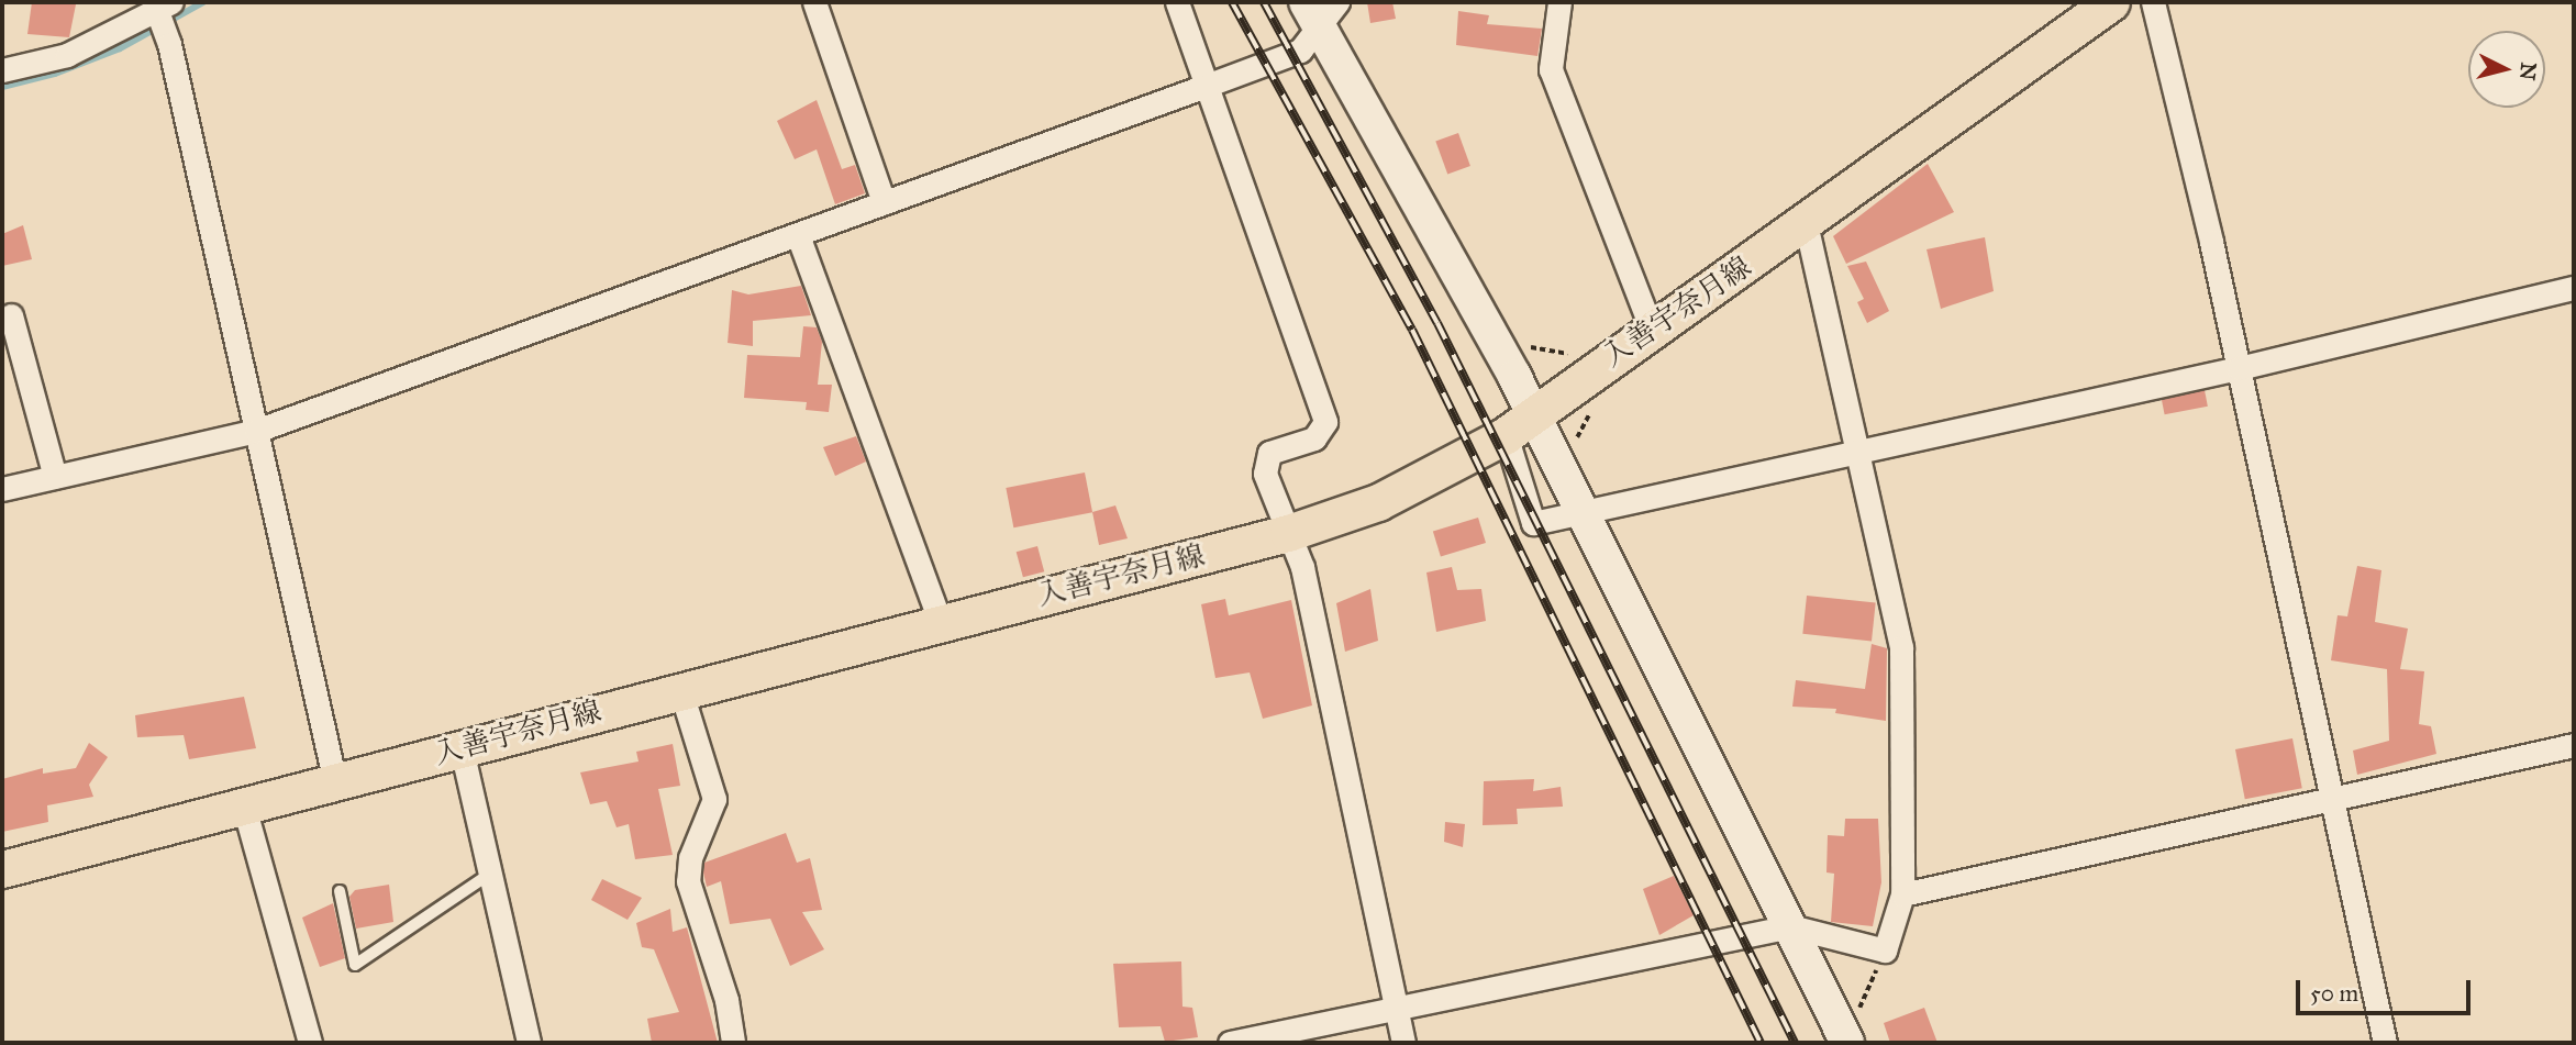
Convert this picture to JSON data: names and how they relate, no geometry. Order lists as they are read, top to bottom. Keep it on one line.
{"streets":{"main road":["入善宇奈月線"]},"scale_bar":"50 m","north":"right"}
